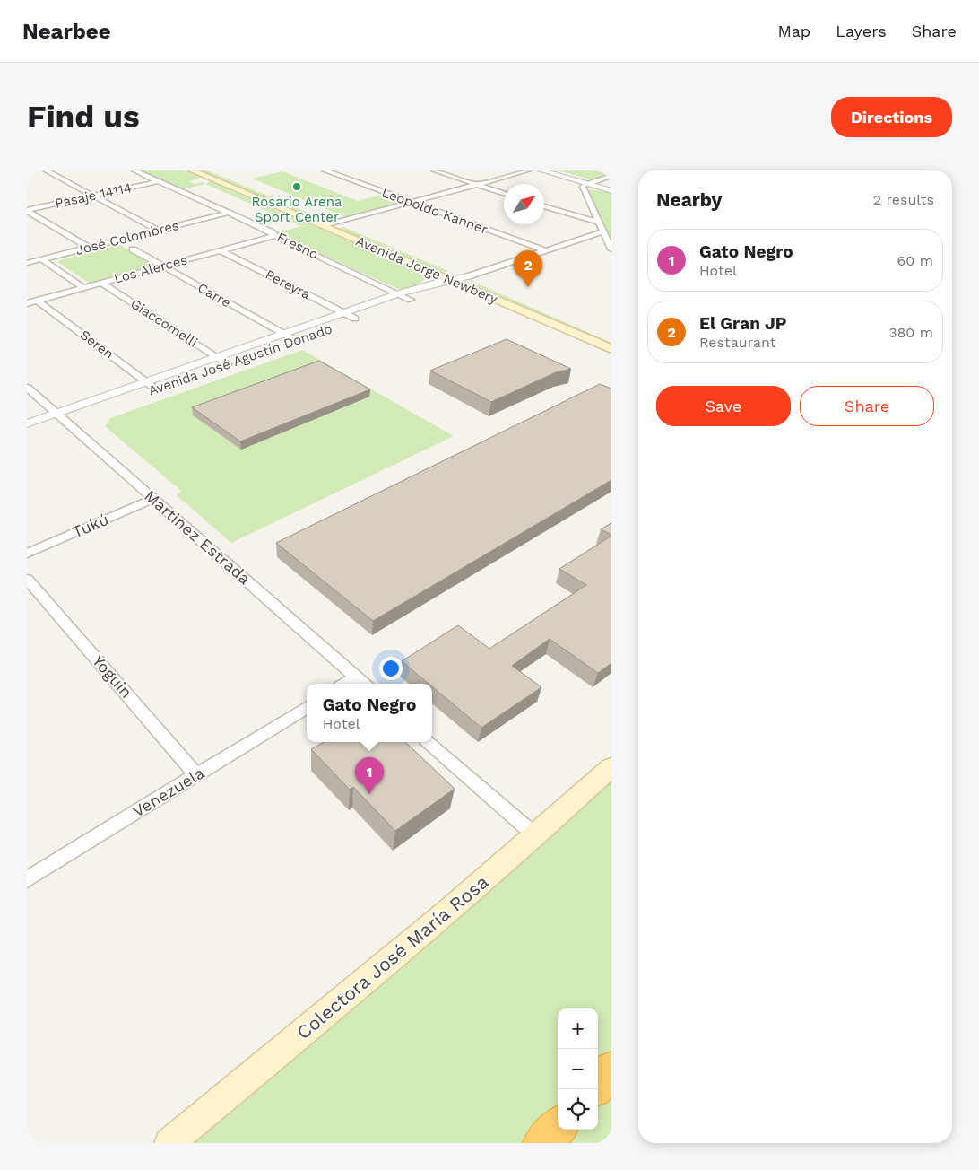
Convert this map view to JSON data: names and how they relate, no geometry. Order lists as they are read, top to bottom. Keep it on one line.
{"streets":{"main road":["Avenida Jorge Newbery","Colectora José María Rosa"],"street":["Pasaje 14114","Leopoldo Kanner","José Colombres","Fresno","Los Alerces","Pereyra","Carre","Giaccomelli","Serén","Avenida José Agustín Donado","Tukú","Martinez Estrada","Yoguin","Venezuela"]},"crossings":[["Pasaje 14114","Fresno"],["José Colombres","Fresno"],["Fresno","Los Alerces"],["Fresno","Avenida José Agustín Donado"],["Los Alerces","Pereyra"],["Los Alerces","Carre"],["Los Alerces","Giaccomelli"],["Los Alerces","Serén"],["Avenida Jorge Newbery","Avenida José Agustín Donado"],["Pereyra","Avenida José Agustín Donado"],["Carre","Avenida José Agustín Donado"],["Giaccomelli","Avenida José Agustín Donado"],["Serén","Avenida José Agustín Donado"],["Avenida José Agustín Donado","Martinez Estrada"],["Tukú","Martinez Estrada"],["Yoguin","Venezuela"]],"places":["Rosario Arena Sport Center"],"north":"top right","page":{"header":"Nearbee","nav":["Map","Layers","Share"],"buttons":["Directions",["Save","Share"]],"title":"Find us","heading":["Nearby","2 results"],"list":[{"mark":"1","name":"Gato Negro","note":"Hotel","value":"60 m"},{"mark":"2","name":"El Gran JP","note":"Restaurant","value":"380 m"}],"pins":["2","1"],"popup":["Gato Negro","Hotel"],"map_buttons":["+","−"]}}
